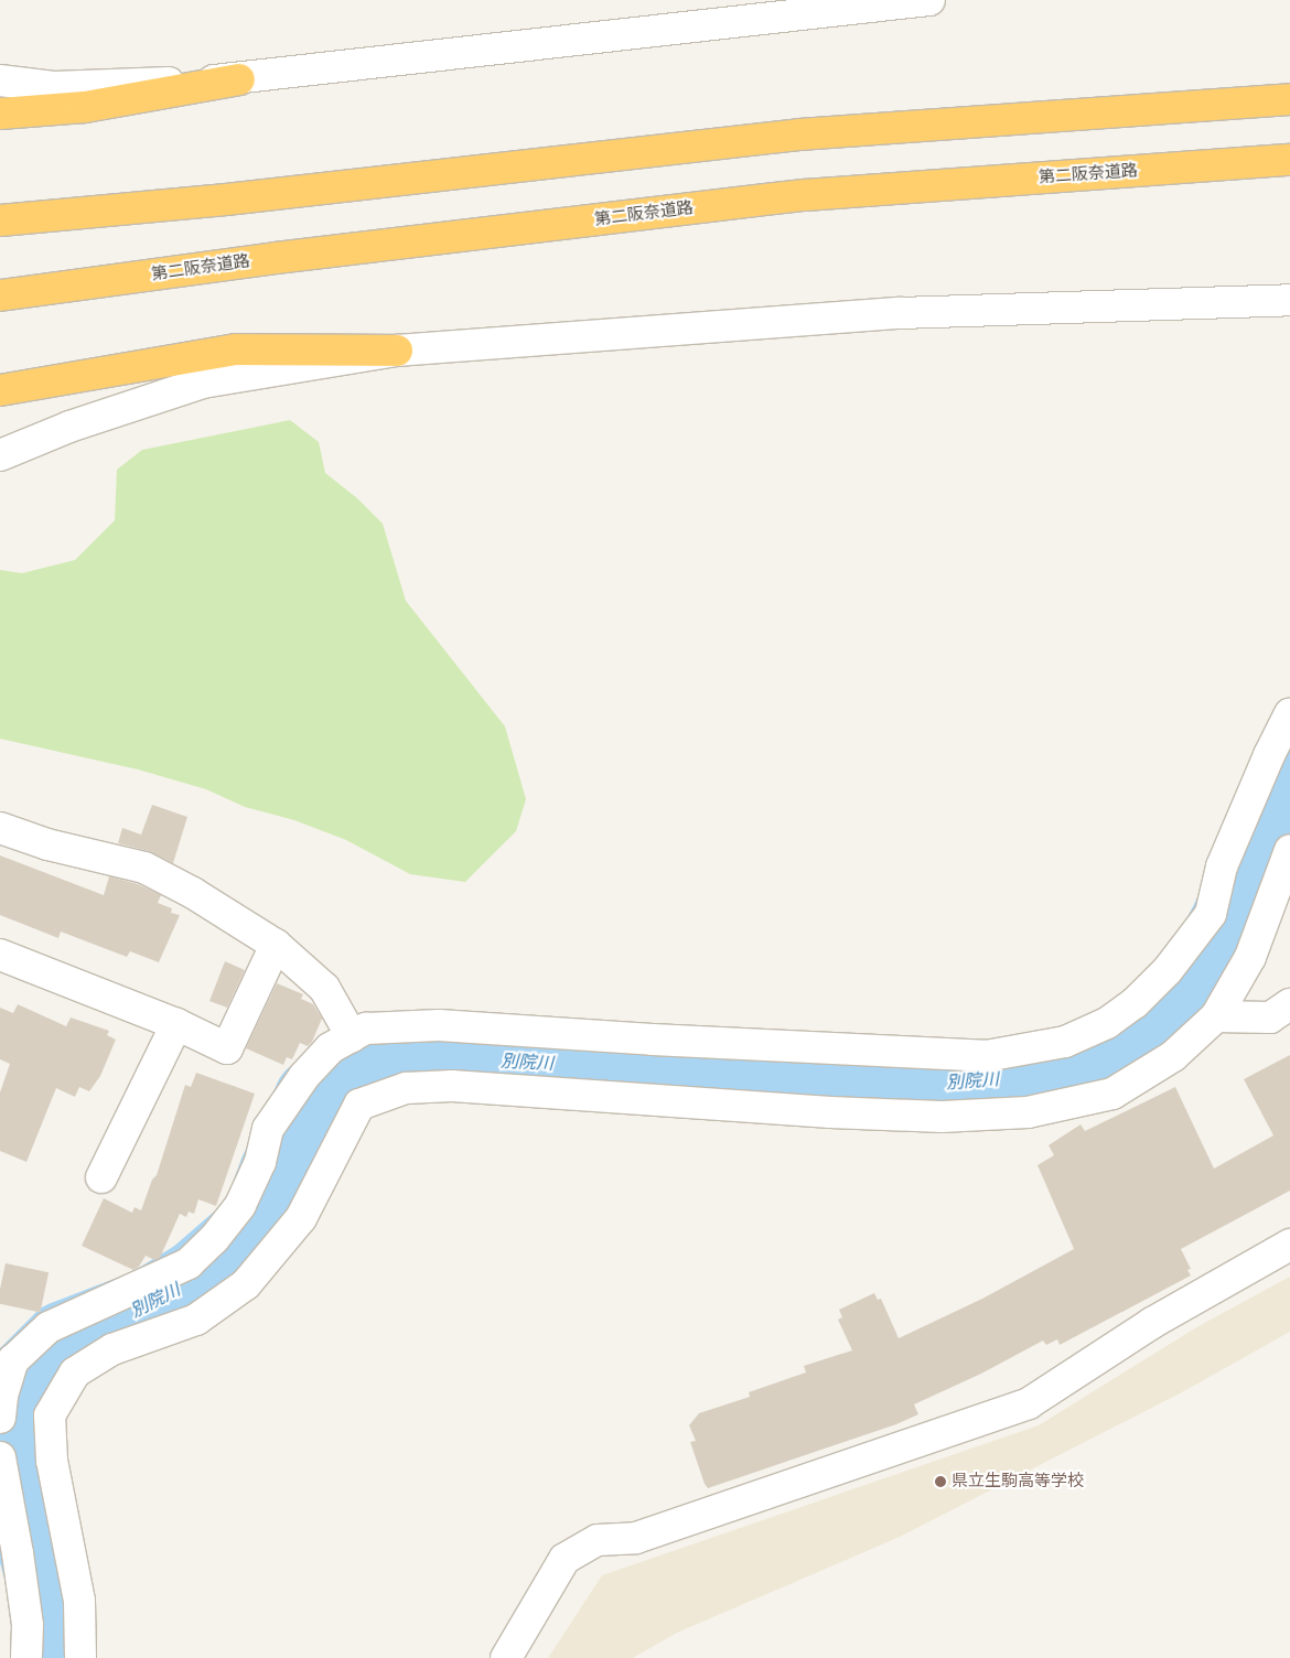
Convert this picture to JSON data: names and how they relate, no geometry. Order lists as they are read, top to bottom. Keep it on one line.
{"streets":{"highway":["第二阪奈道路"]},"water":["別院川"],"places":["県立生駒高等学校"]}
